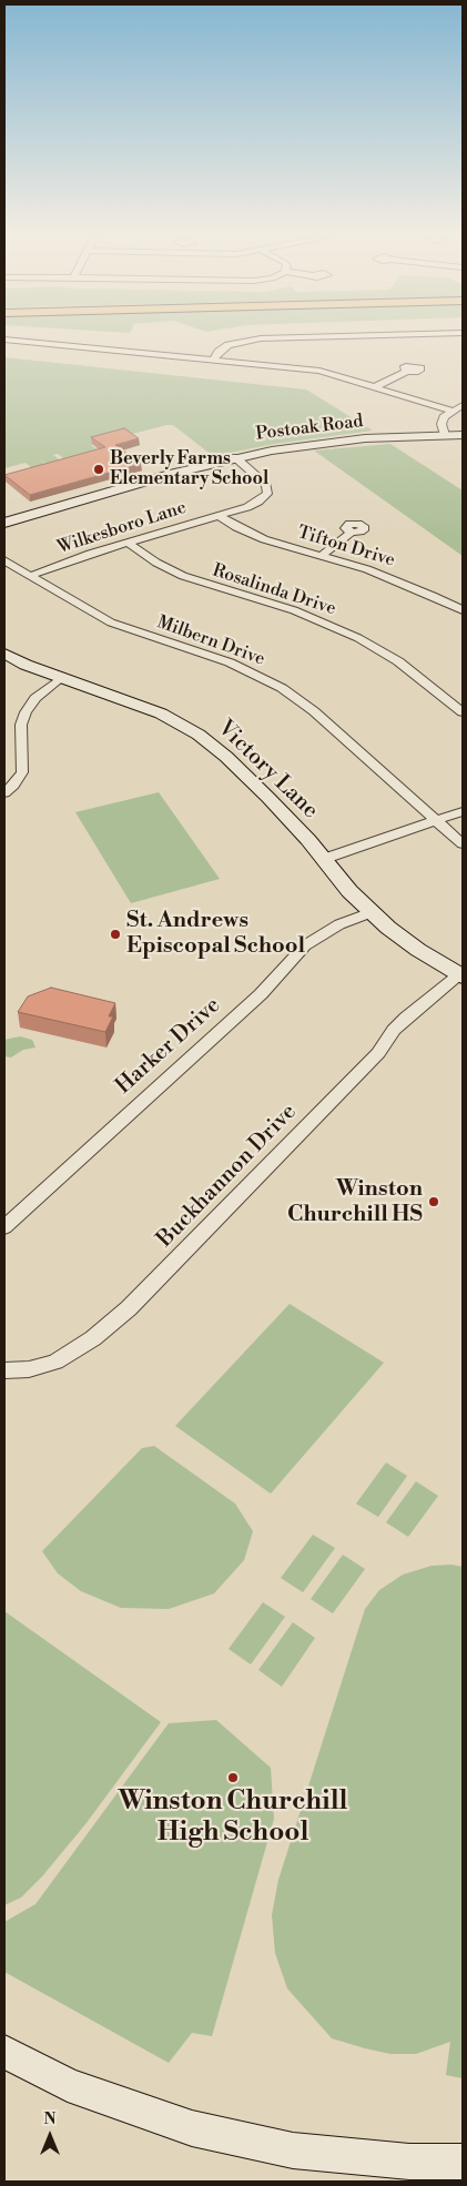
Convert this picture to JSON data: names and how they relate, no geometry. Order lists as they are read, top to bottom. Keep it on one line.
{"streets":{"street":["Postoak Road","Wilkesboro Lane","Tifton Drive","Rosalinda Drive","Milbern Drive","Victory Lane","Harker Drive","Buckhannon Drive"]},"crossings":[["Postoak Road","Wilkesboro Lane"],["Wilkesboro Lane","Tifton Drive"],["Wilkesboro Lane","Rosalinda Drive"],["Wilkesboro Lane","Milbern Drive"],["Victory Lane","Harker Drive"],["Victory Lane","Buckhannon Drive"]],"places":["Beverly Farms Elementary School","St. Andrews Episcopal School","Winston Churchill HS","Winston Churchill High School"],"north":"top"}
